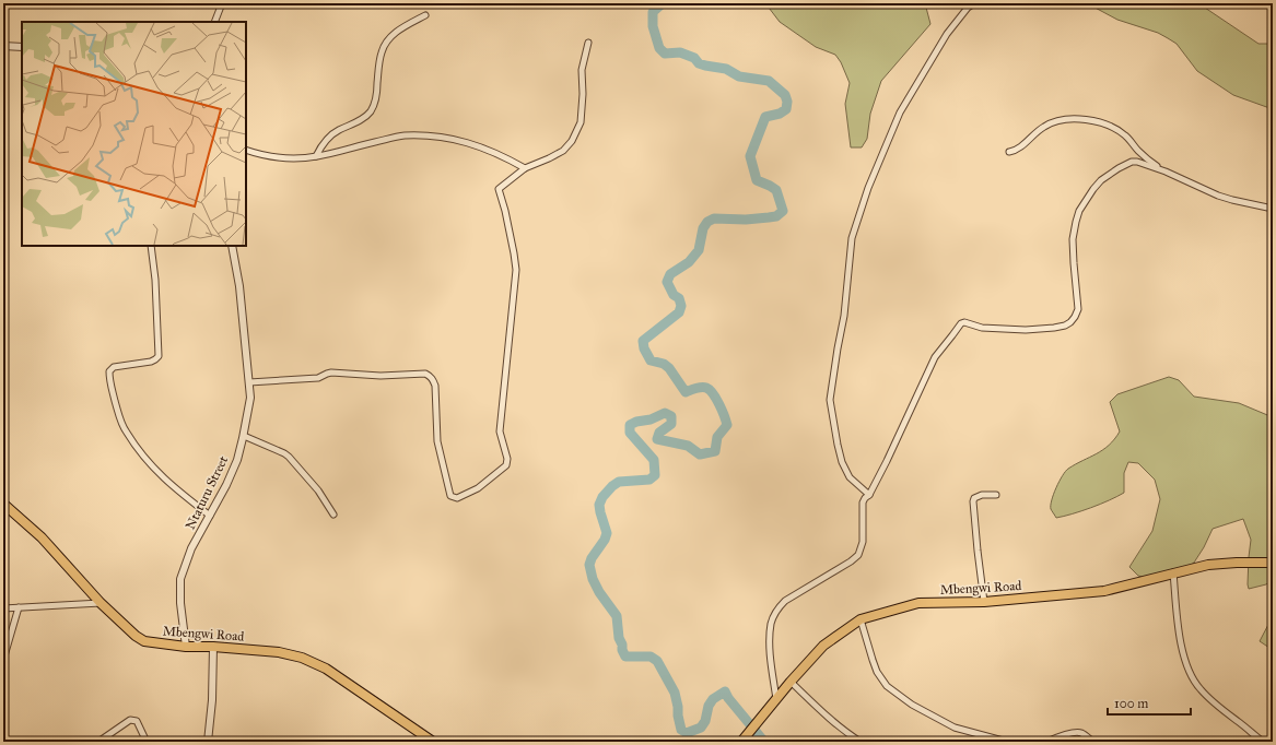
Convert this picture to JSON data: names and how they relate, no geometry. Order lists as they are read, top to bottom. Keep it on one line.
{"streets":{"main road":["Mbengwi Road"],"street":["Ntaturu Street"]},"crossings":[["Ntaturu Street","Mbengwi Road"]],"scale_bar":"100 m"}
